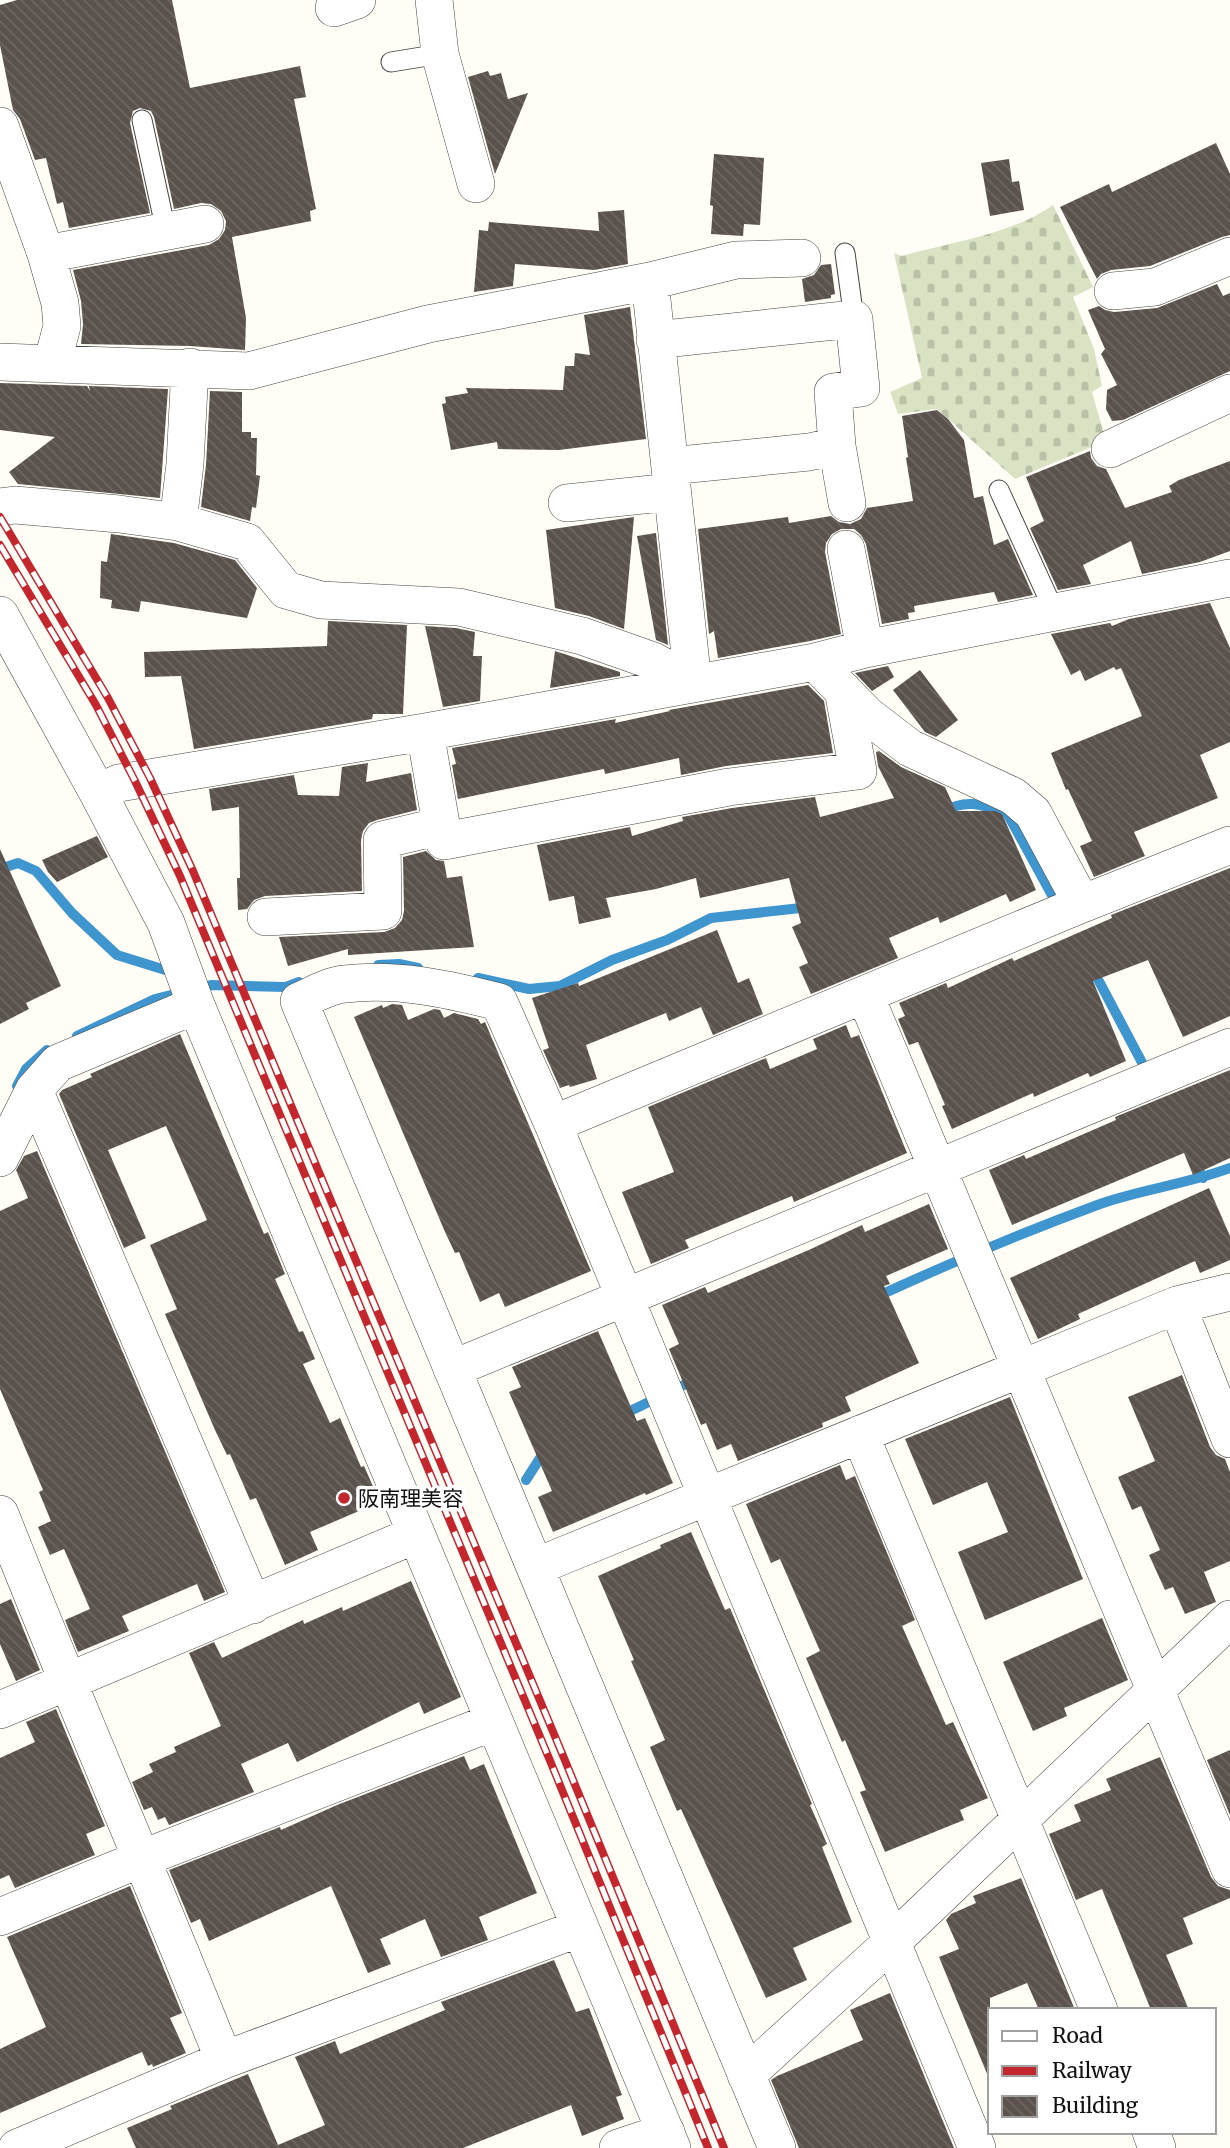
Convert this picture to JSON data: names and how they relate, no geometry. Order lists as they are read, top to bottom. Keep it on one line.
{"places":["阪南理美容"],"legend":["Road","Railway","Building"]}
